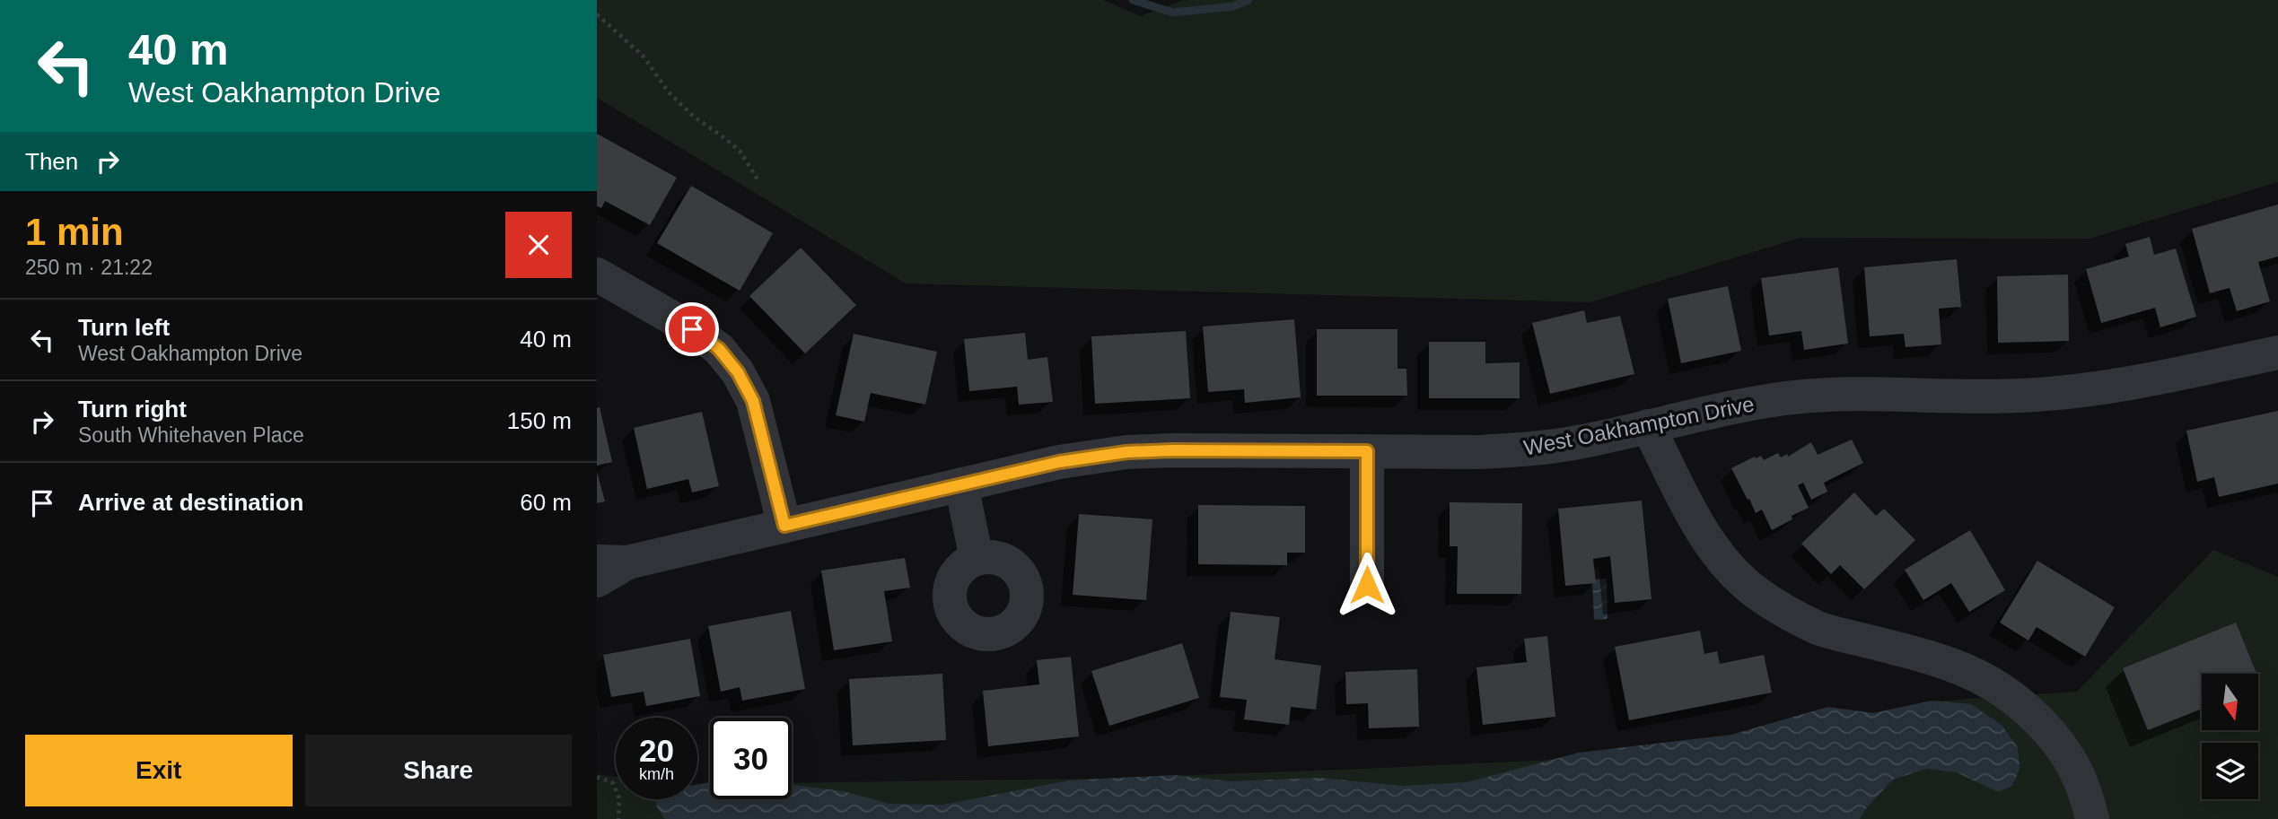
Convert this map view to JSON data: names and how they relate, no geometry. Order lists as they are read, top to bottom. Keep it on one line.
{"streets":{"street":["West Oakhampton Drive"]},"north":"bottom","page":{"turn":["40 m","West Oakhampton Drive"],"then":"Then","heading":["1 min","250 m · 21:22"],"list":[{"name":"Turn left","note":"West Oakhampton Drive","value":"40 m"},{"name":"Turn right","note":"South Whitehaven Place","value":"150 m"},{"name":"Arrive at destination","value":"60 m"}],"speed":"20 km/h","limit":"30","buttons":["Exit","Share"]}}
